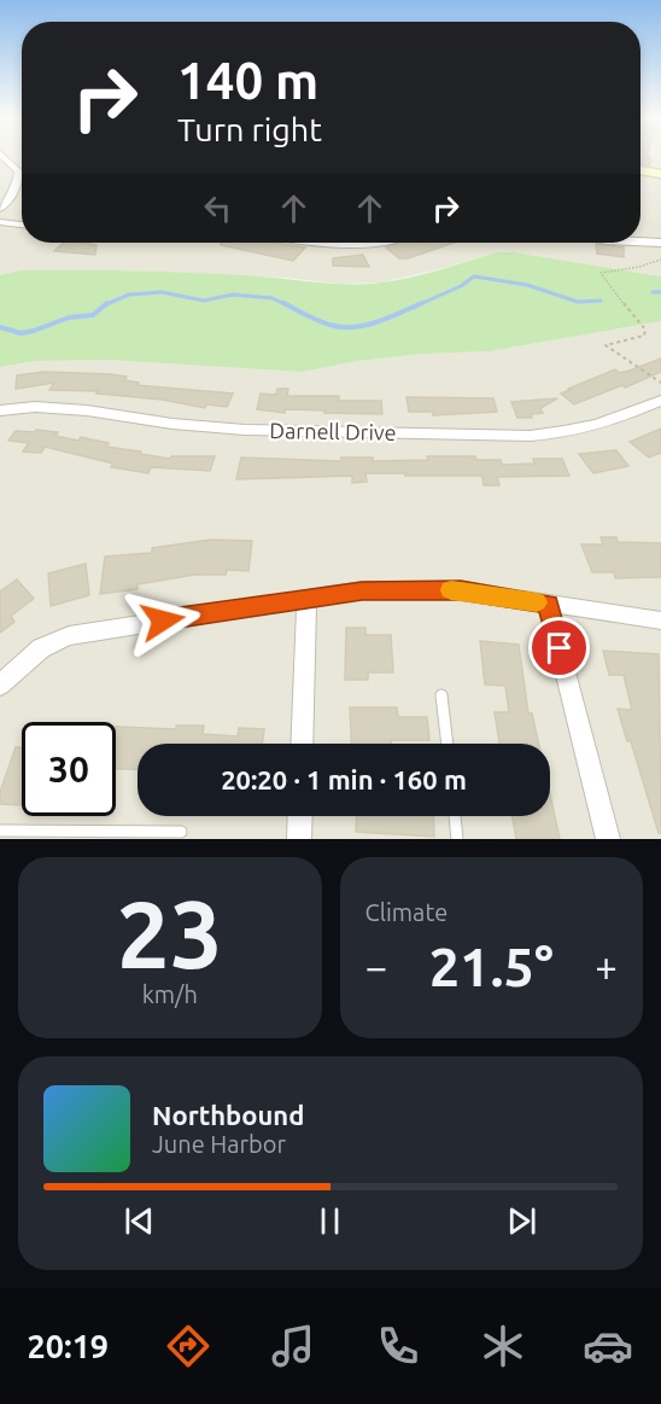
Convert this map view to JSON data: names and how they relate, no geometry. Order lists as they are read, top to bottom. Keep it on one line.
{"streets":{"street":["Darnell Drive"]},"page":{"turn":["140 m","Turn right"],"limit":"30","trip":"20:20 · 1 min · 160 m","tile":[["23","km/h"],"Climate"],"heat":["−","21.5°","+"],"song":["Northbound","June Harbor"],"tabs":"20:19"}}
